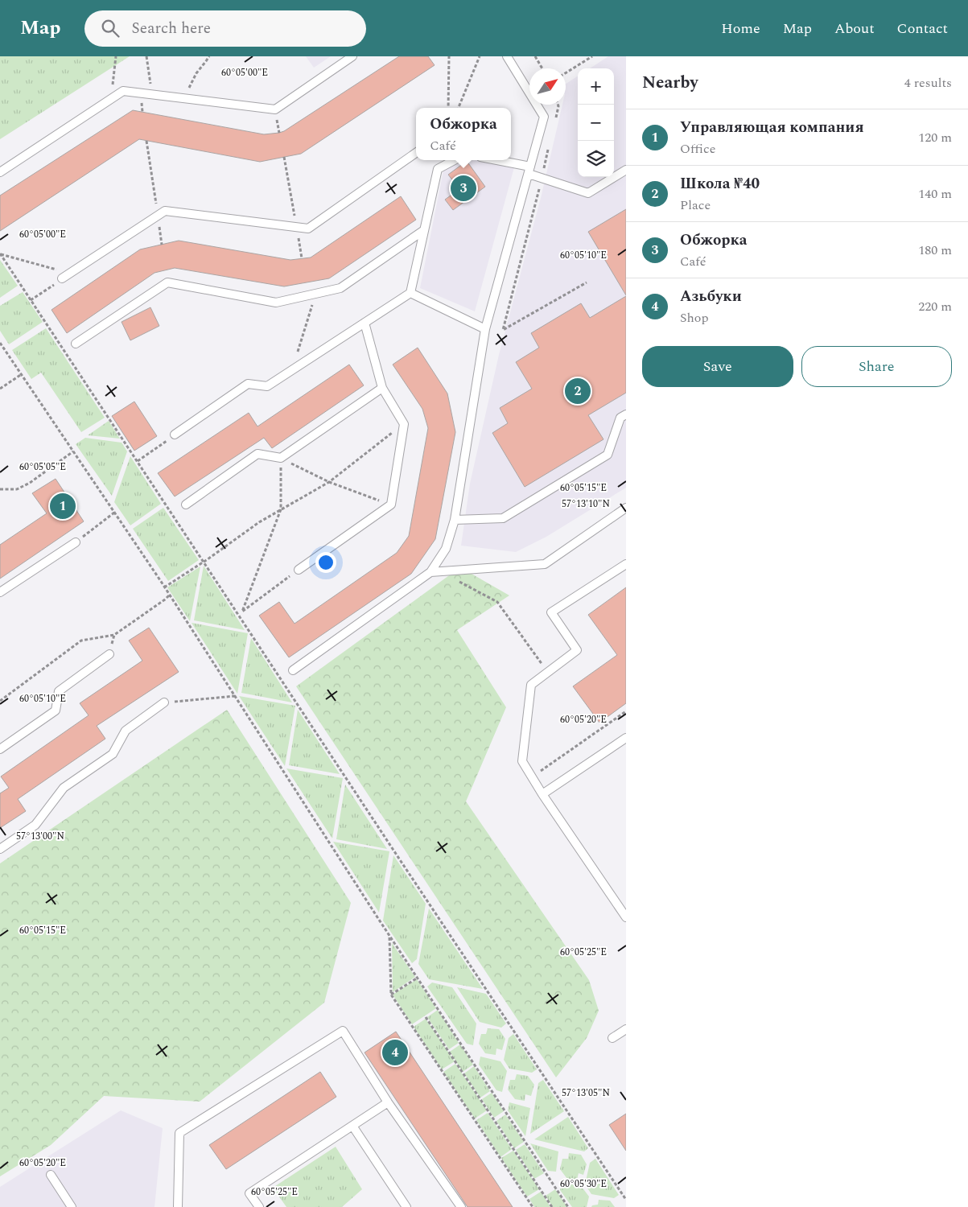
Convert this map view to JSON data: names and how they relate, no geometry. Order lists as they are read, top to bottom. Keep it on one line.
{"north":"top right","page":{"header":"Map","search":"Search here","nav":["Home","Map","About","Contact"],"heading":["Nearby","4 results"],"map_buttons":["+","−"],"popup":["Обжорка","Café"],"list":[{"mark":"1","name":"Управляющая компания","note":"Office","value":"120 m"},{"mark":"2","name":"Школа №40","note":"Place","value":"140 m"},{"mark":"3","name":"Обжорка","note":"Café","value":"180 m"},{"mark":"4","name":"Азьбуки","note":"Shop","value":"220 m"}],"pins":["3","2","1","4"],"buttons":["Save","Share"]},"coordinates":["60°05'00\"E","60°05'10\"E","60°05'05\"E","60°05'15\"E","57°13'10\"N","60°05'20\"E","57°13'00\"N","60°05'25\"E","57°13'05\"N","60°05'30\"E"]}
